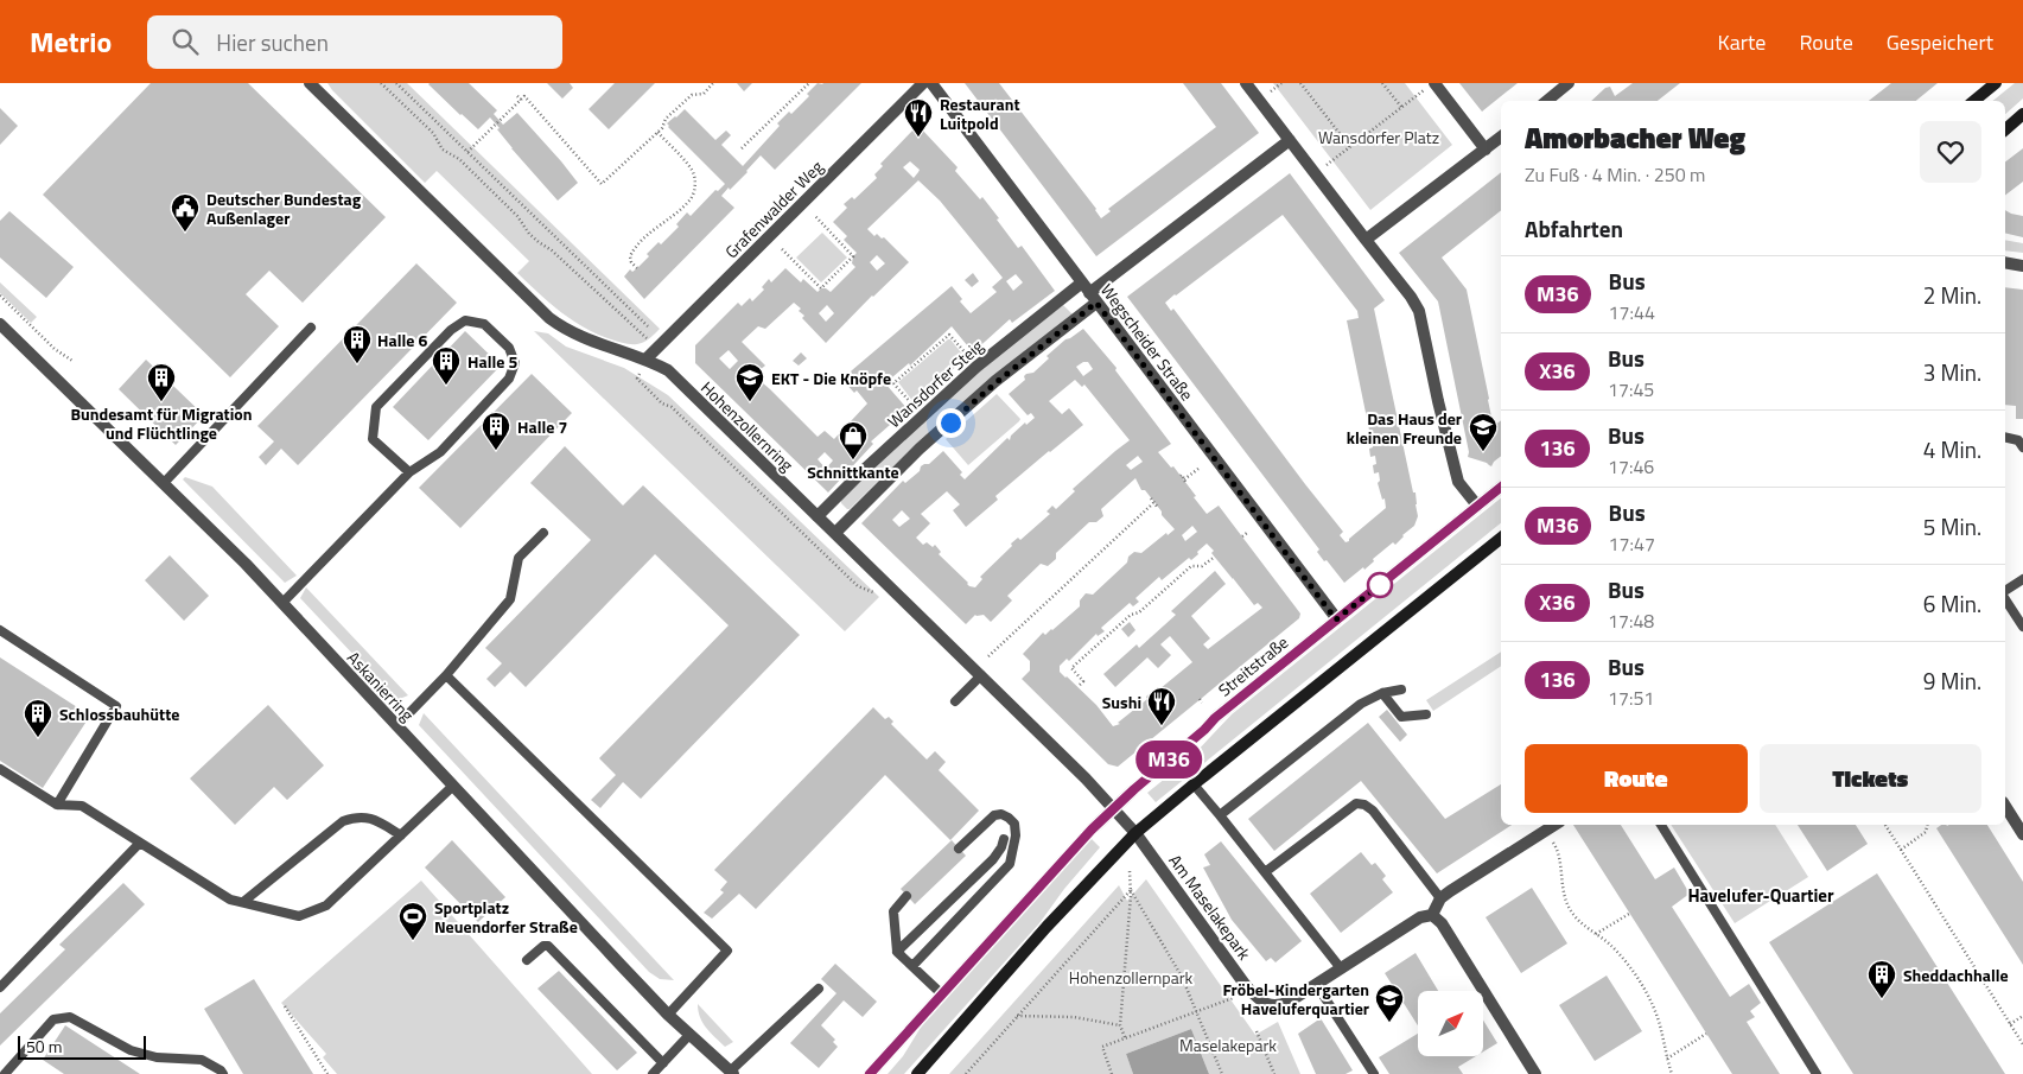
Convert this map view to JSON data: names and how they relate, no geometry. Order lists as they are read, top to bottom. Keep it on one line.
{"streets":{"main road":["Streitstraße"],"street":["Grafenwalder Weg","Wegscheider Straße","Wansdorfer Steig","Hohenzollernring","Askanierring","Am Maselakepark"]},"crossings":[["Grafenwalder Weg","Hohenzollernring"],["Wegscheider Straße","Wansdorfer Steig"],["Wegscheider Straße","Streitstraße"],["Wansdorfer Steig","Hohenzollernring"],["Hohenzollernring","Streitstraße"],["Hohenzollernring","Am Maselakepark"]],"districts":["Havelufer-Quartier"],"parks":["Wansdorfer Platz","Hohenzollernpark","Maselakepark"],"places":{"restaurant":["Restaurant Luitpold","Sushi"],"public building":["Deutscher Bundestag Außenlager"],"building":["Halle 6","Halle 5","Bundesamt für Migration und Flüchtlinge","Halle 7","Schlossbauhütte","Sheddachhalle"],"school or university":["EKT - Die Knöpfe","Das Haus der kleinen Freunde","Fröbel-Kindergarten Haveluferquartier"],"shop":["Schnittkante"],"sports":["Sportplatz Neuendorfer Straße"]},"lines":["bus line M36"],"scale_bar":"50 m","north":"top right","page":{"header":"Metrio","search":"Hier suchen","nav":["Karte","Route","Gespeichert"],"on_map":"M36","heading":[["Amorbacher Weg","Zu Fuß · 4 Min. · 250 m"],"Abfahrten"],"list":[{"mark":"M36","name":"Bus","note":"17:44","value":"2 Min."},{"mark":"X36","name":"Bus","note":"17:45","value":"3 Min."},{"mark":"136","name":"Bus","note":"17:46","value":"4 Min."},{"mark":"M36","name":"Bus","note":"17:47","value":"5 Min."},{"mark":"X36","name":"Bus","note":"17:48","value":"6 Min."},{"mark":"136","name":"Bus","note":"17:51","value":"9 Min."}],"buttons":["Route","Tickets"],"scale":"50 m"}}
